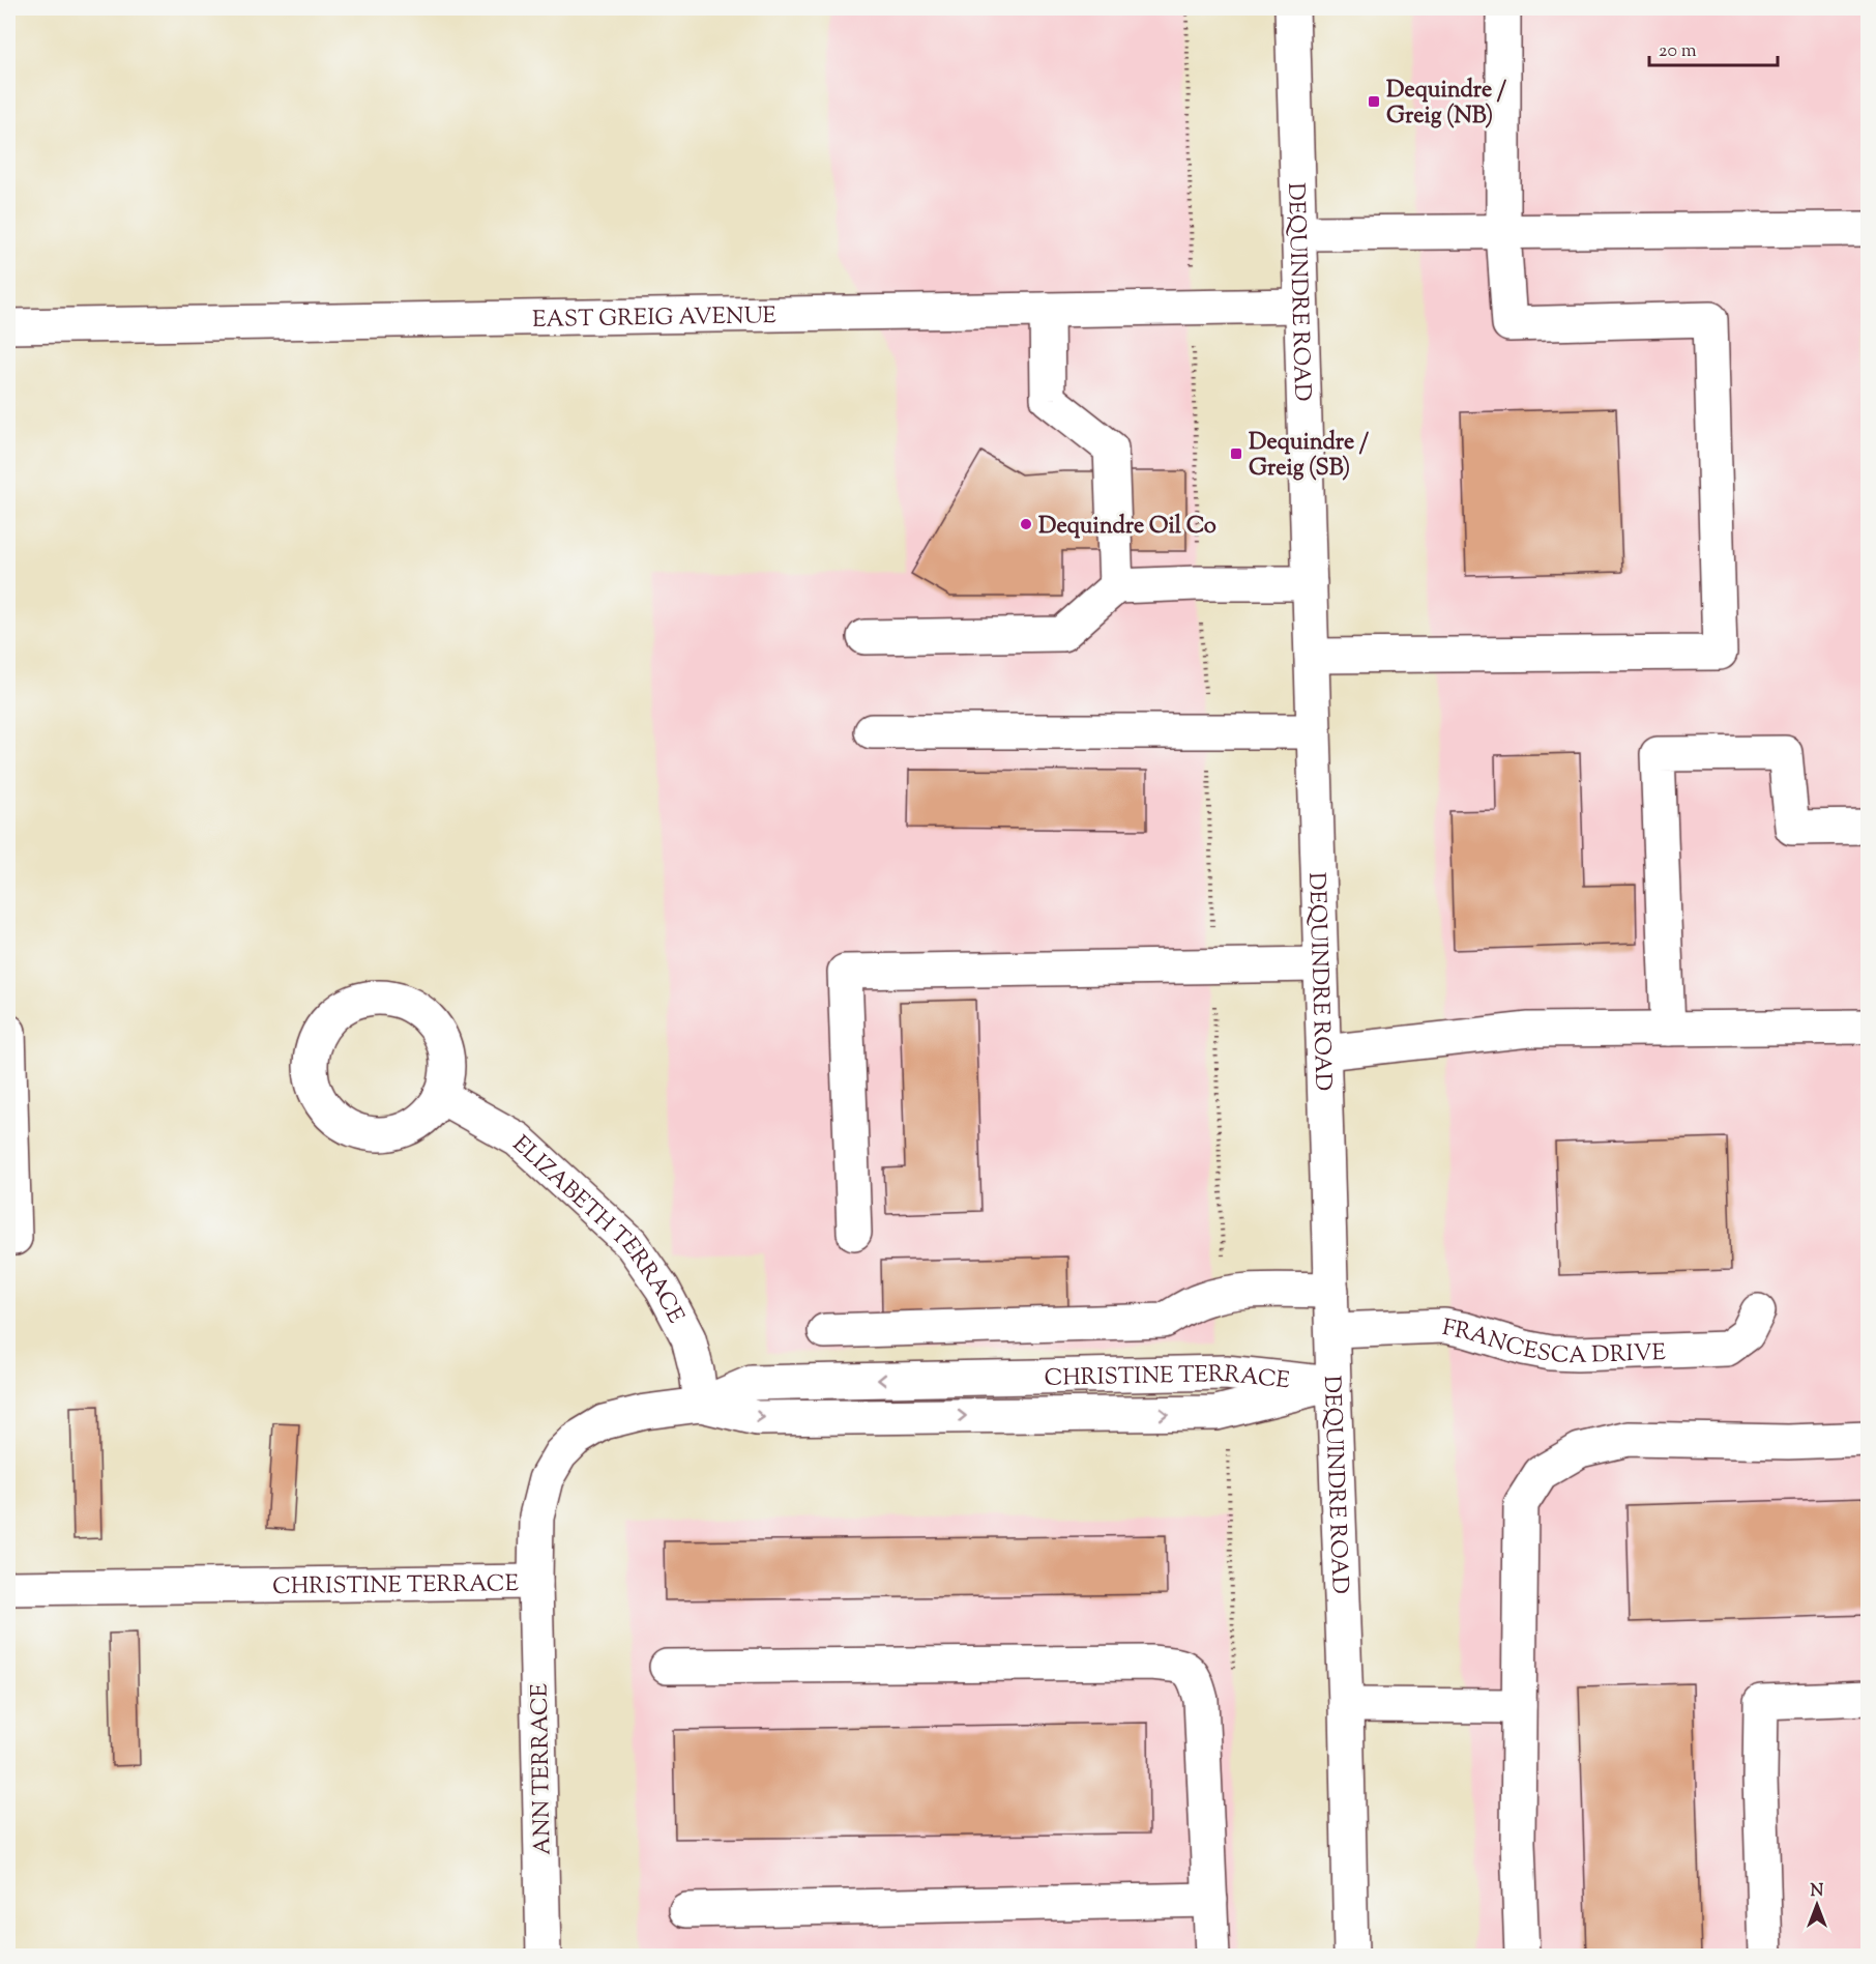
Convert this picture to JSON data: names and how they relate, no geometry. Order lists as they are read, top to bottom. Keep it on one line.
{"streets":{"main road":["DEQUINDRE ROAD","EAST GREIG AVENUE","ELIZABETH TERRACE","FRANCESCA DRIVE","CHRISTINE TERRACE","ANN TERRACE"]},"crossings":[["DEQUINDRE ROAD","EAST GREIG AVENUE"],["DEQUINDRE ROAD","FRANCESCA DRIVE"],["DEQUINDRE ROAD","CHRISTINE TERRACE"],["ELIZABETH TERRACE","CHRISTINE TERRACE"],["CHRISTINE TERRACE","ANN TERRACE"]],"places":{"transit":["Dequindre / Greig (NB)","Dequindre / Greig (SB)"],"other":["Dequindre Oil Co"]},"scale_bar":"20 m","north":"top"}
